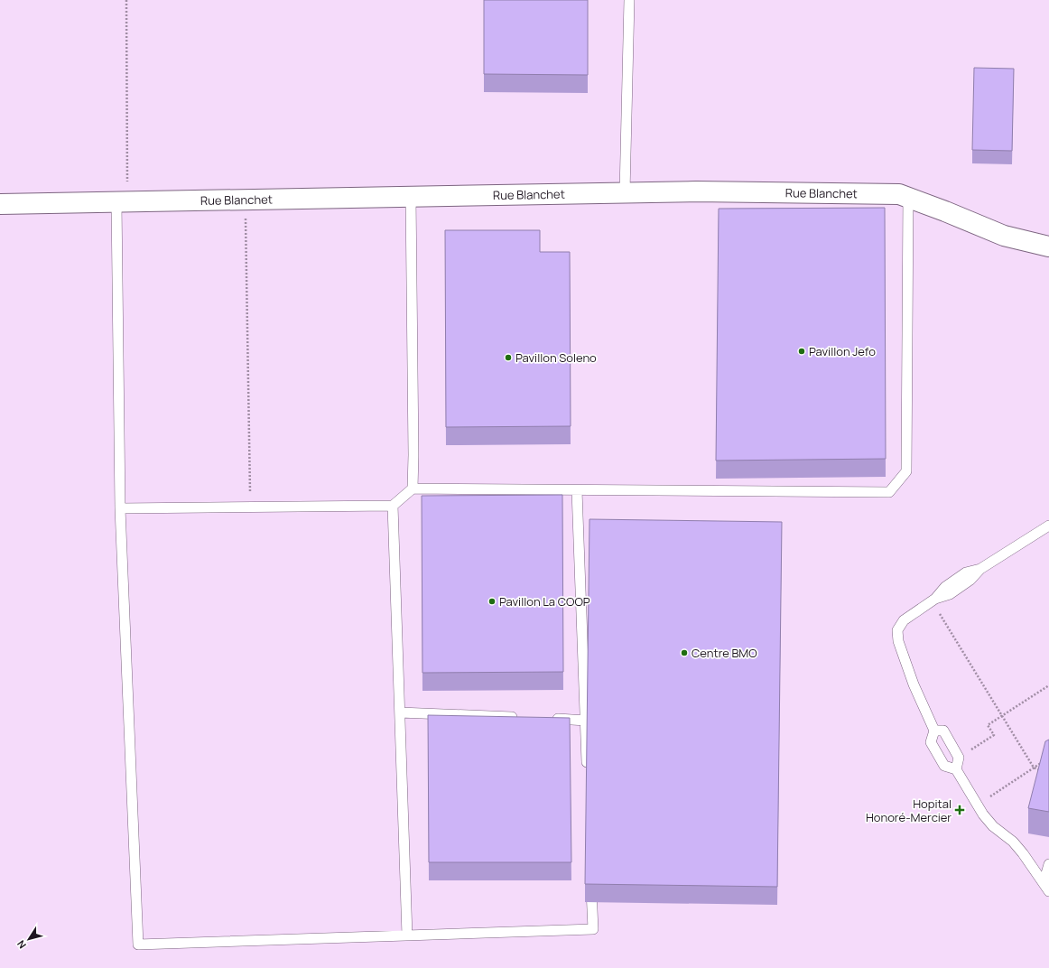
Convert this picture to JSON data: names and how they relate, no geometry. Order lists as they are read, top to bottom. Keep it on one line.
{"streets":{"street":["Rue Blanchet"]},"places":{"other":["Pavillon Jefo","Pavillon Soleno","Pavillon La COOP","Centre BMO"],"health":["Hopital Honoré-Mercier"]},"north":"bottom left"}
